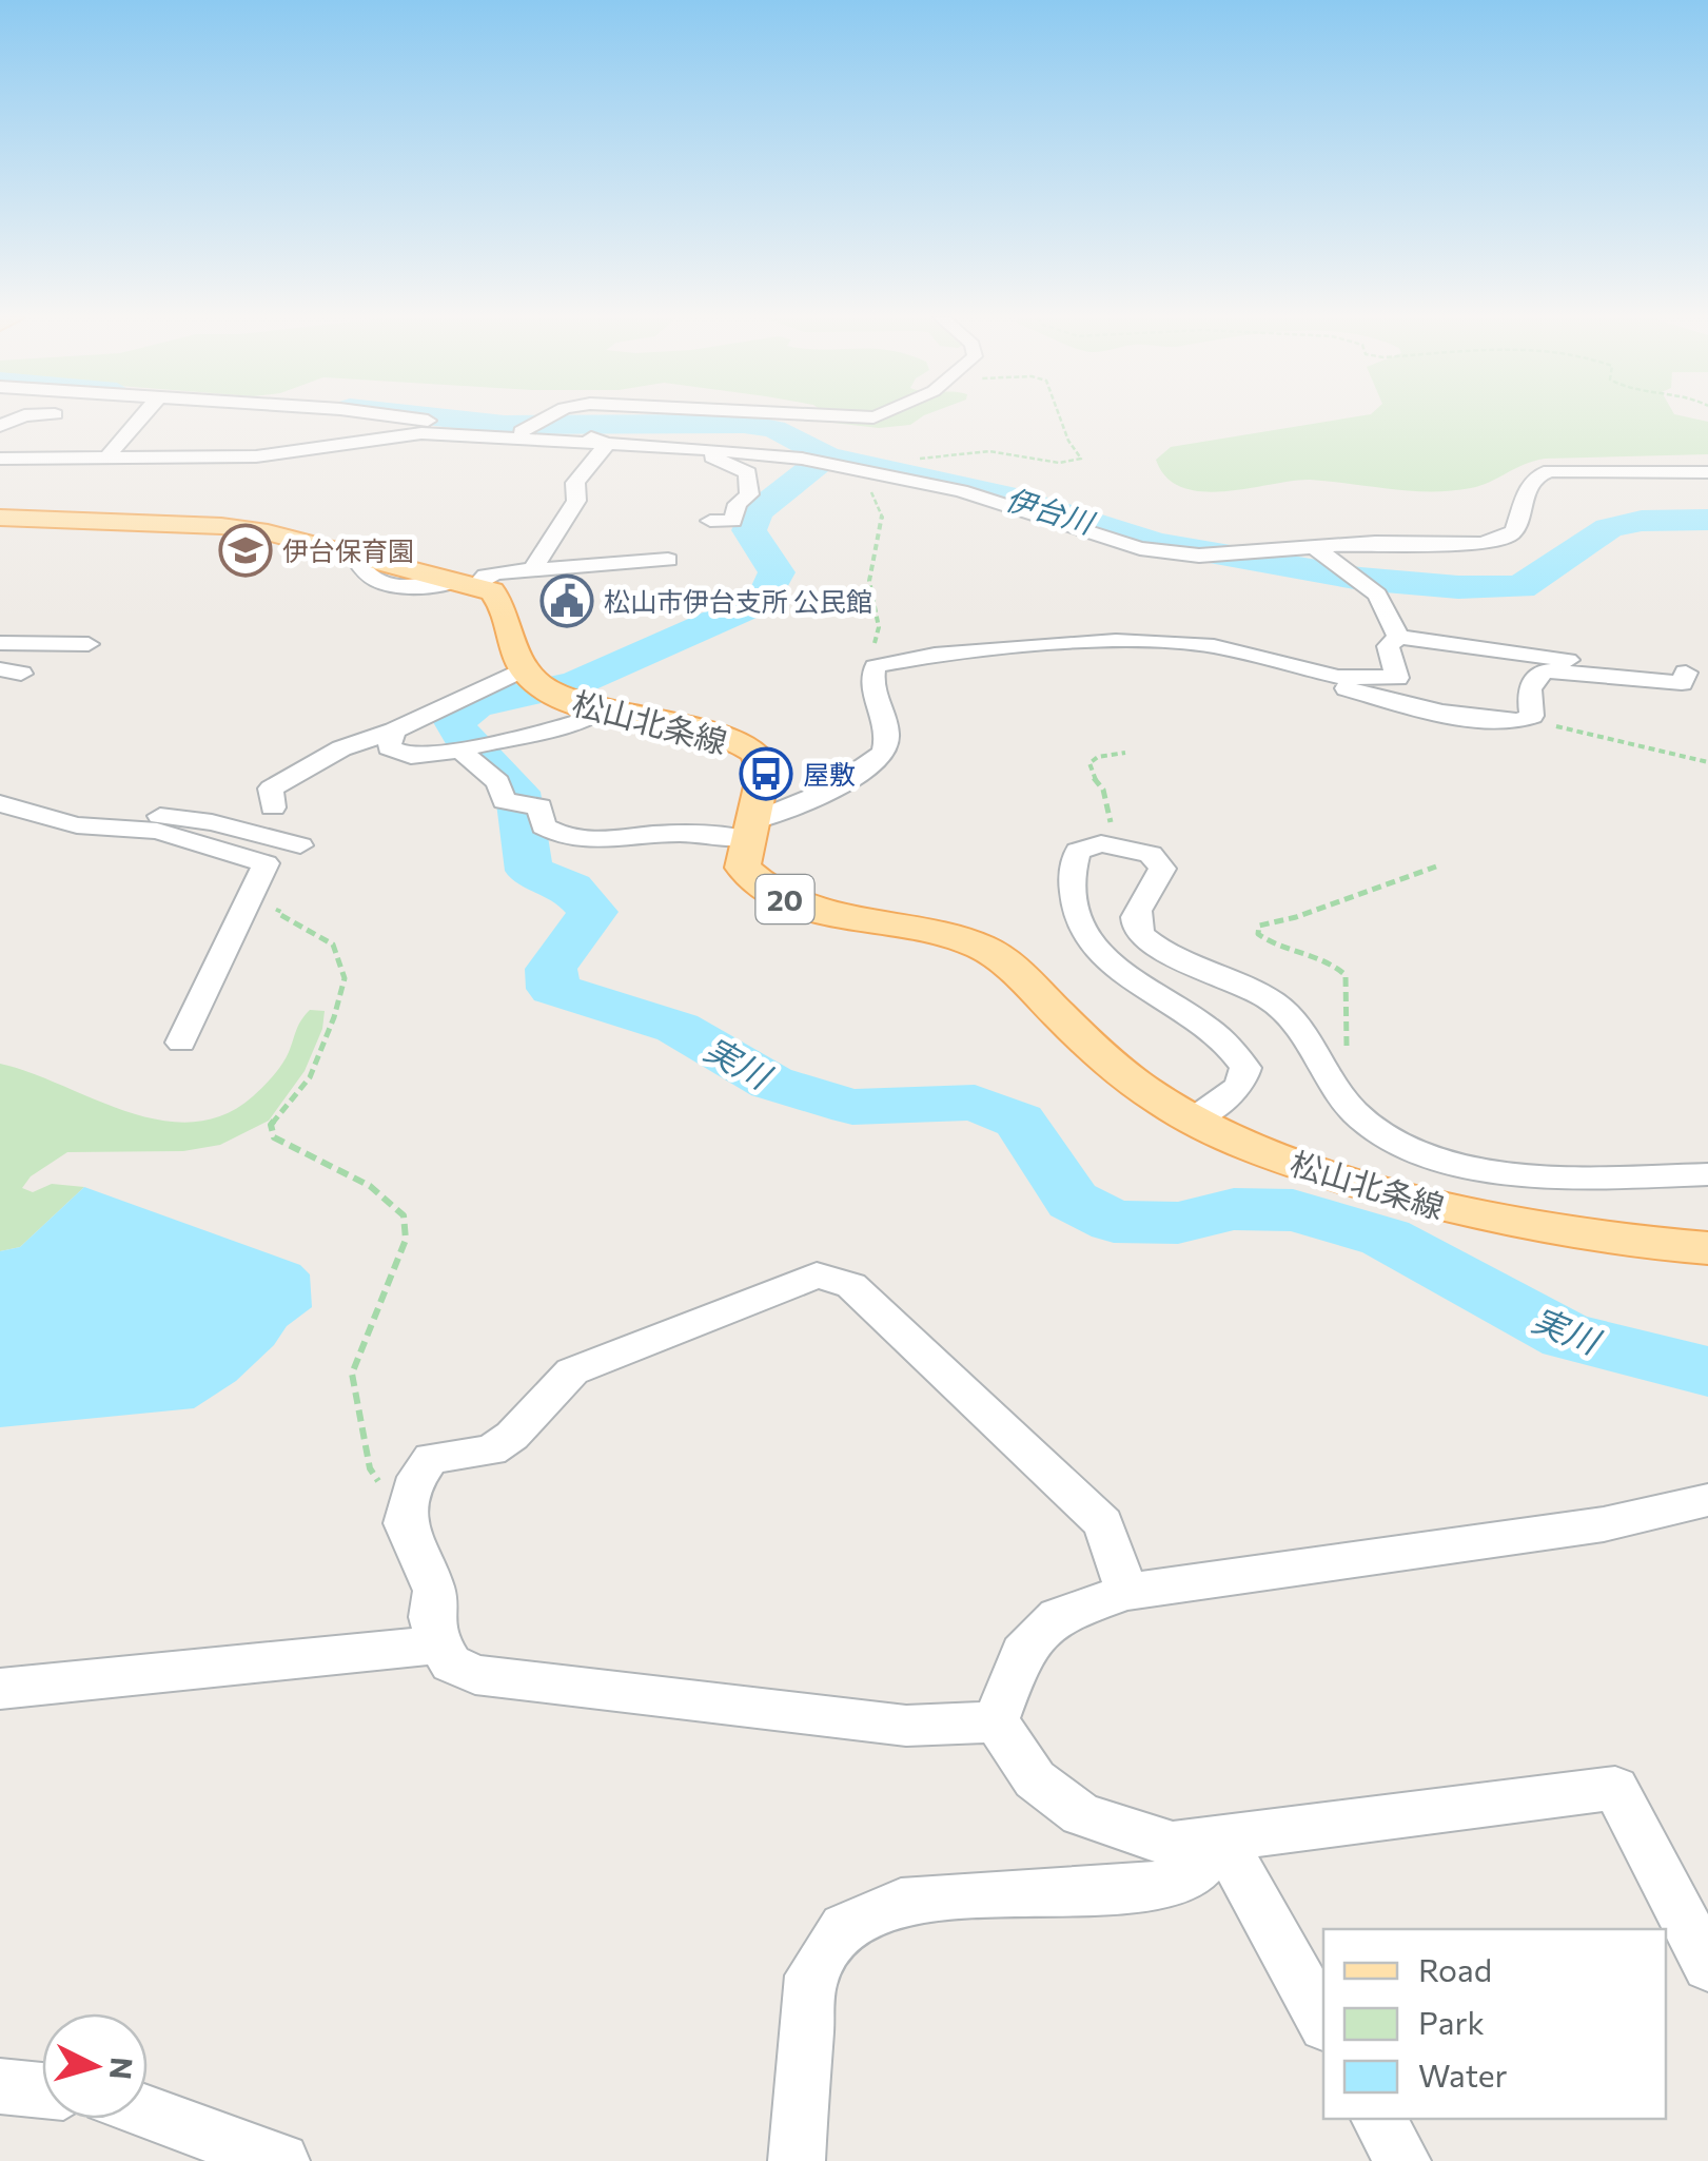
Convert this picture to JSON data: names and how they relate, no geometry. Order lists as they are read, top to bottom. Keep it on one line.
{"streets":{"main road":["松山北条線","20"]},"water":["伊台川","実川"],"places":{"school or university":["伊台保育園"],"public building":["松山市伊台支所 公民館"],"bus stop":["屋敷"]},"legend":["Road","Park","Water"],"north":"right"}
